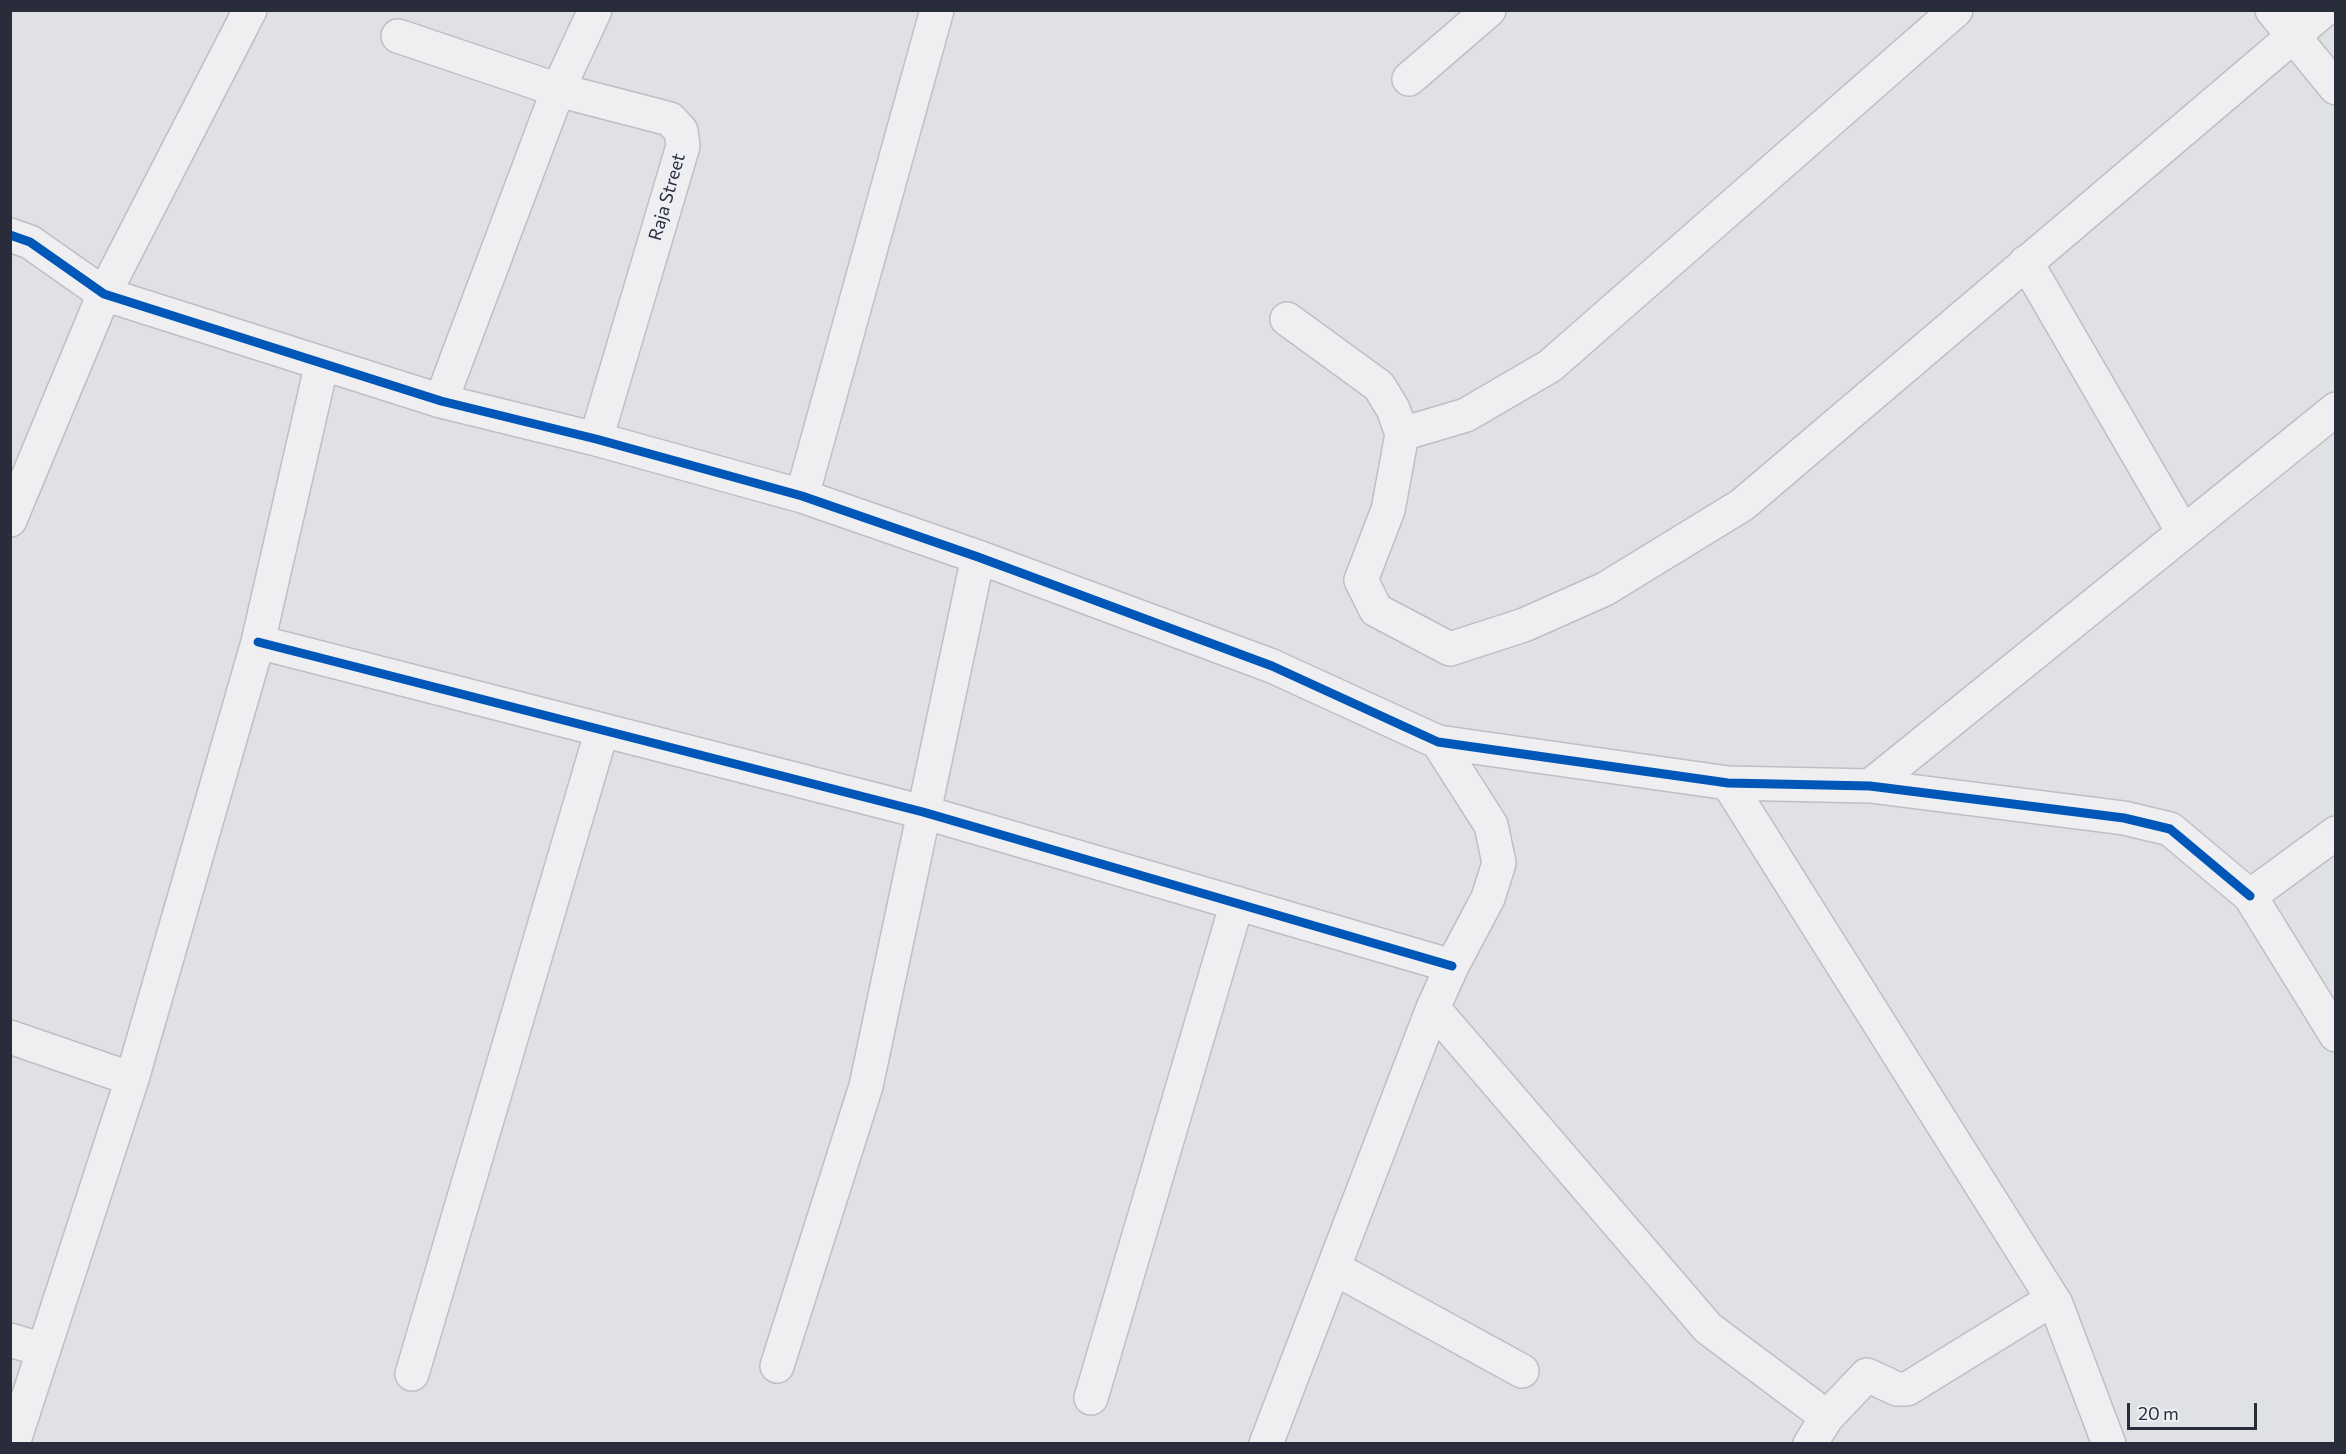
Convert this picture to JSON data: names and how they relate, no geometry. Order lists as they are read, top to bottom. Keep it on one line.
{"streets":{"street":["Raja Street"]},"scale_bar":"20 m"}
